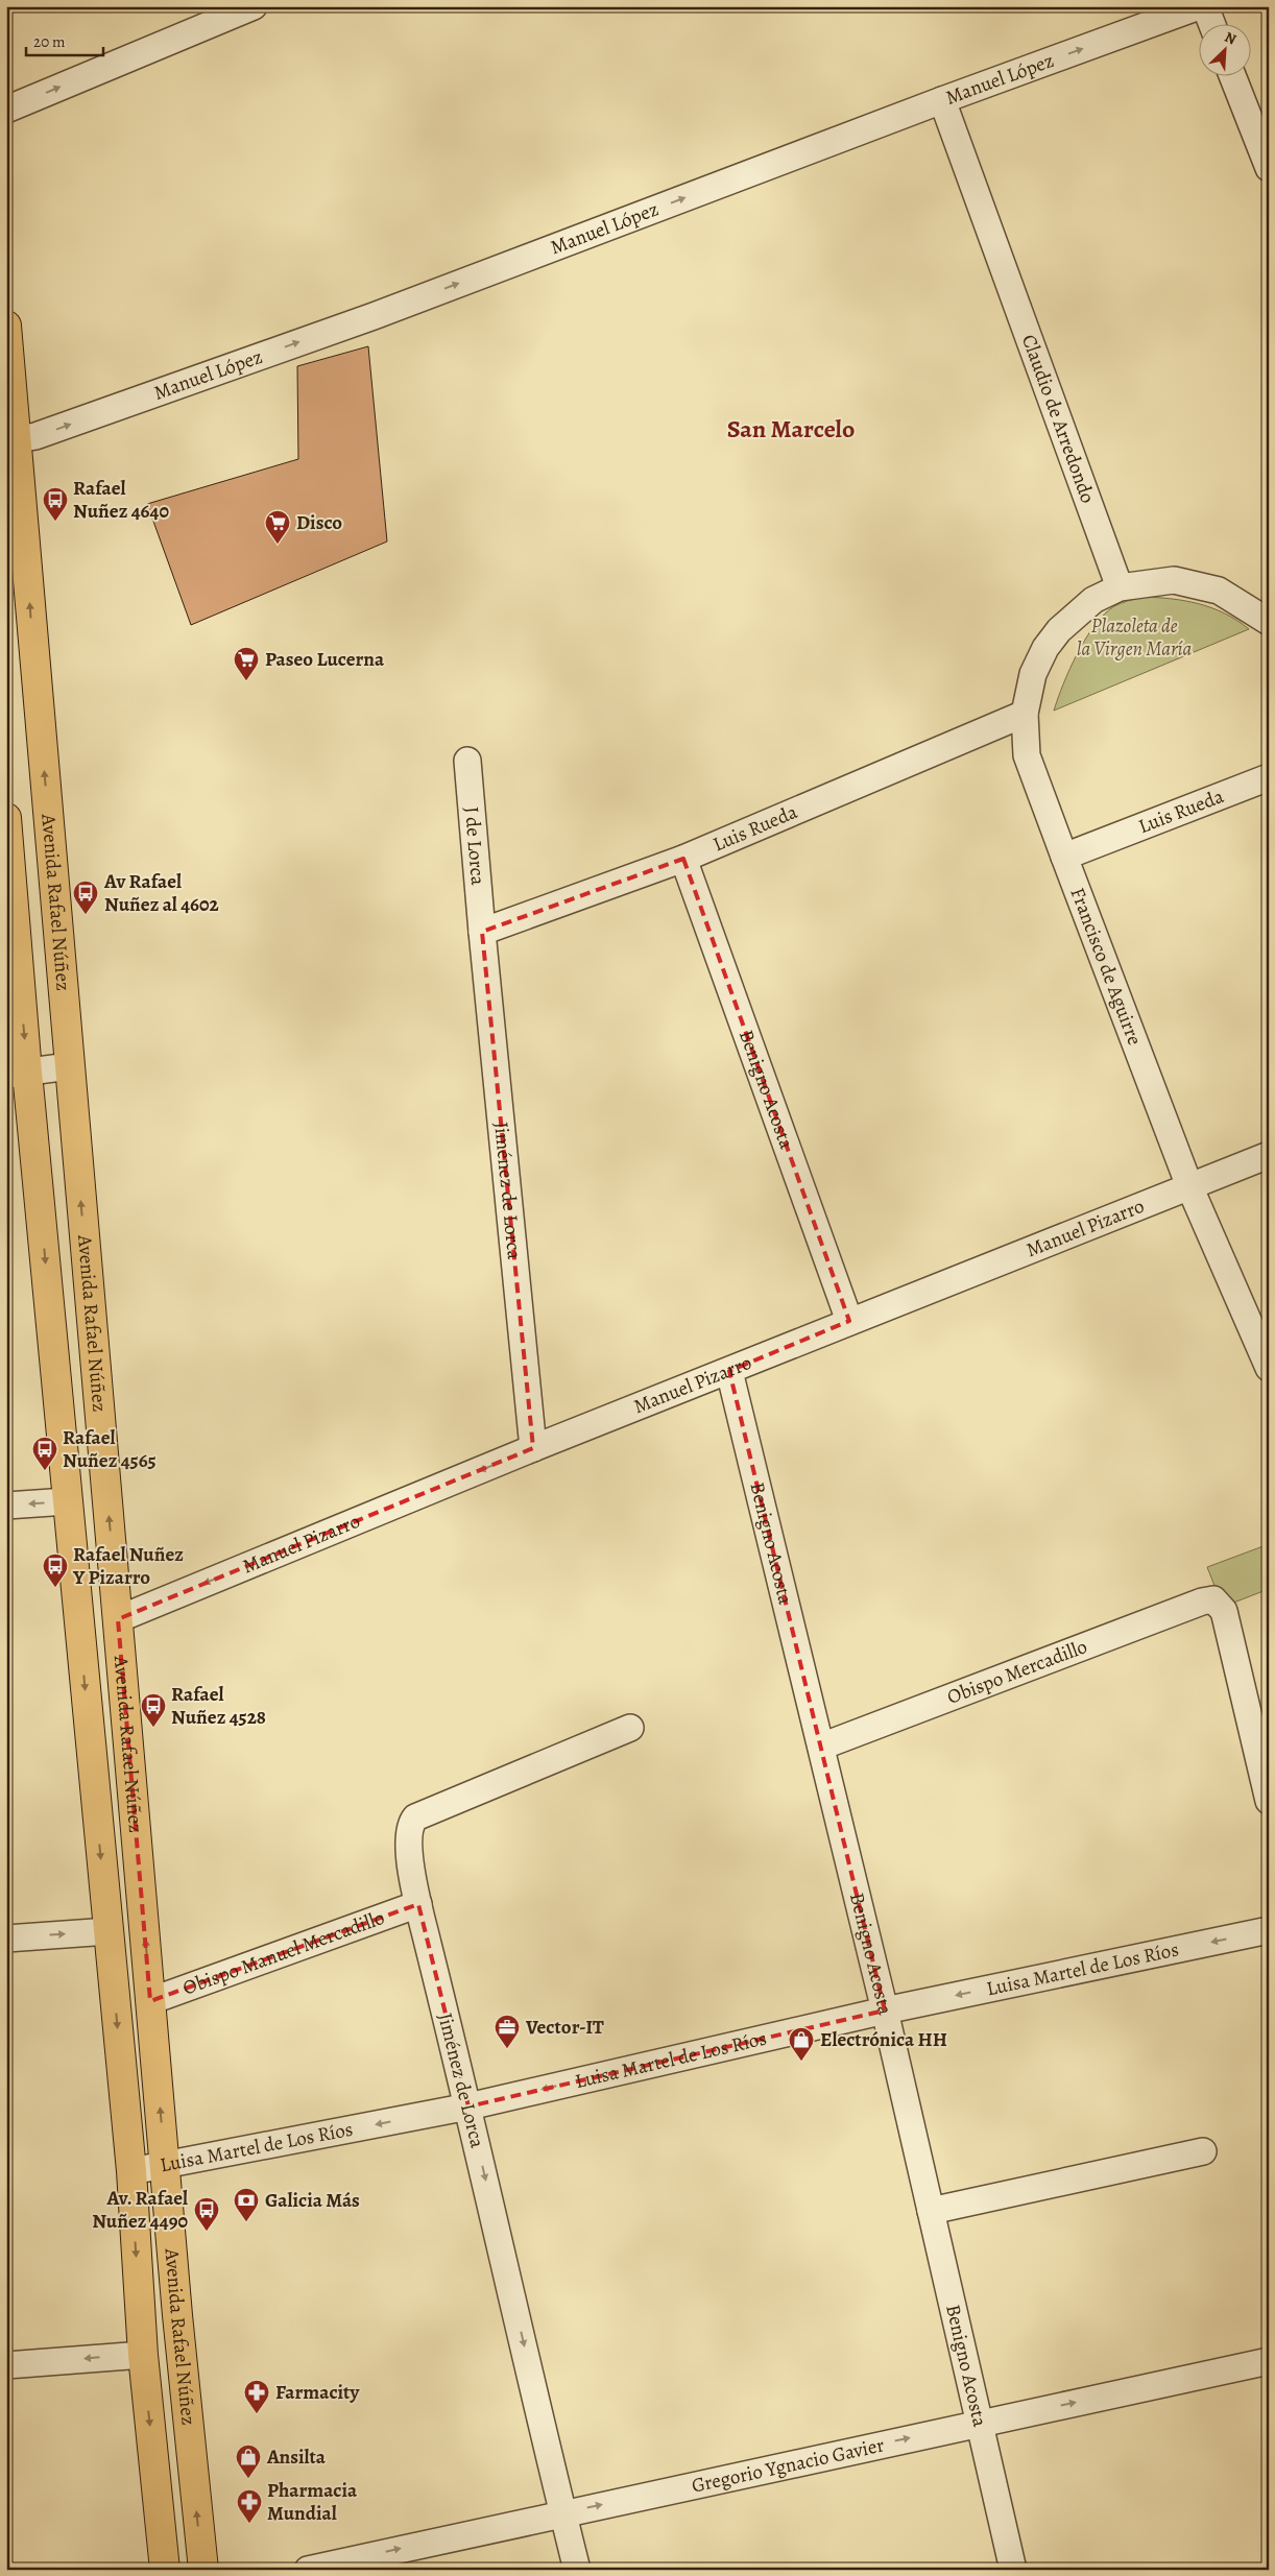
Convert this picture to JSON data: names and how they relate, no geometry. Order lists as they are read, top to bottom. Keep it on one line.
{"streets":{"main road":["Avenida Rafael Núñez"],"street":["Manuel López","Claudio de Arredondo","Luis Rueda","J de Lorca","Francisco de Aguirre","Benigno Acosta","Jiménez de Lorca","Manuel Pizarro","Obispo Mercadillo","Obispo Manuel Mercadillo","Luisa Martel de Los Ríos","Gregorio Ygnacio Gavier"]},"crossings":[["Manuel López","Claudio de Arredondo"],["Manuel López","Avenida Rafael Núñez"],["Claudio de Arredondo","Francisco de Aguirre"],["Luis Rueda","J de Lorca"],["Luis Rueda","Francisco de Aguirre"],["Luis Rueda","Benigno Acosta"],["Luis Rueda","Jiménez de Lorca"],["J de Lorca","Jiménez de Lorca"],["Avenida Rafael Núñez","Manuel Pizarro"],["Avenida Rafael Núñez","Obispo Manuel Mercadillo"],["Avenida Rafael Núñez","Luisa Martel de Los Ríos"],["Francisco de Aguirre","Manuel Pizarro"],["Benigno Acosta","Manuel Pizarro"],["Benigno Acosta","Obispo Mercadillo"],["Benigno Acosta","Luisa Martel de Los Ríos"],["Benigno Acosta","Gregorio Ygnacio Gavier"],["Jiménez de Lorca","Manuel Pizarro"],["Jiménez de Lorca","Obispo Manuel Mercadillo"],["Jiménez de Lorca","Luisa Martel de Los Ríos"],["Jiménez de Lorca","Gregorio Ygnacio Gavier"]],"one_way":["Manuel López","Manuel Pizarro","Luisa Martel de Los Ríos","Gregorio Ygnacio Gavier"],"districts":["San Marcelo"],"parks":["Plazoleta de la Virgen María"],"places":{"bus stop":["Rafael Nuñez 4640","Av Rafael Nuñez al 4602","Rafael Nuñez 4565","Rafael Nuñez Y Pizarro","Rafael Nuñez 4528","Av. Rafael Nuñez 4490"],"supermarket":["Disco","Paseo Lucerna"],"office":["Vector-IT"],"shop":["Electrónica HH","Ansilta"],"bank":["Galicia Más"],"pharmacy":["Farmacity","Pharmacia Mundial"]},"scale_bar":"20 m","north":"top right"}
